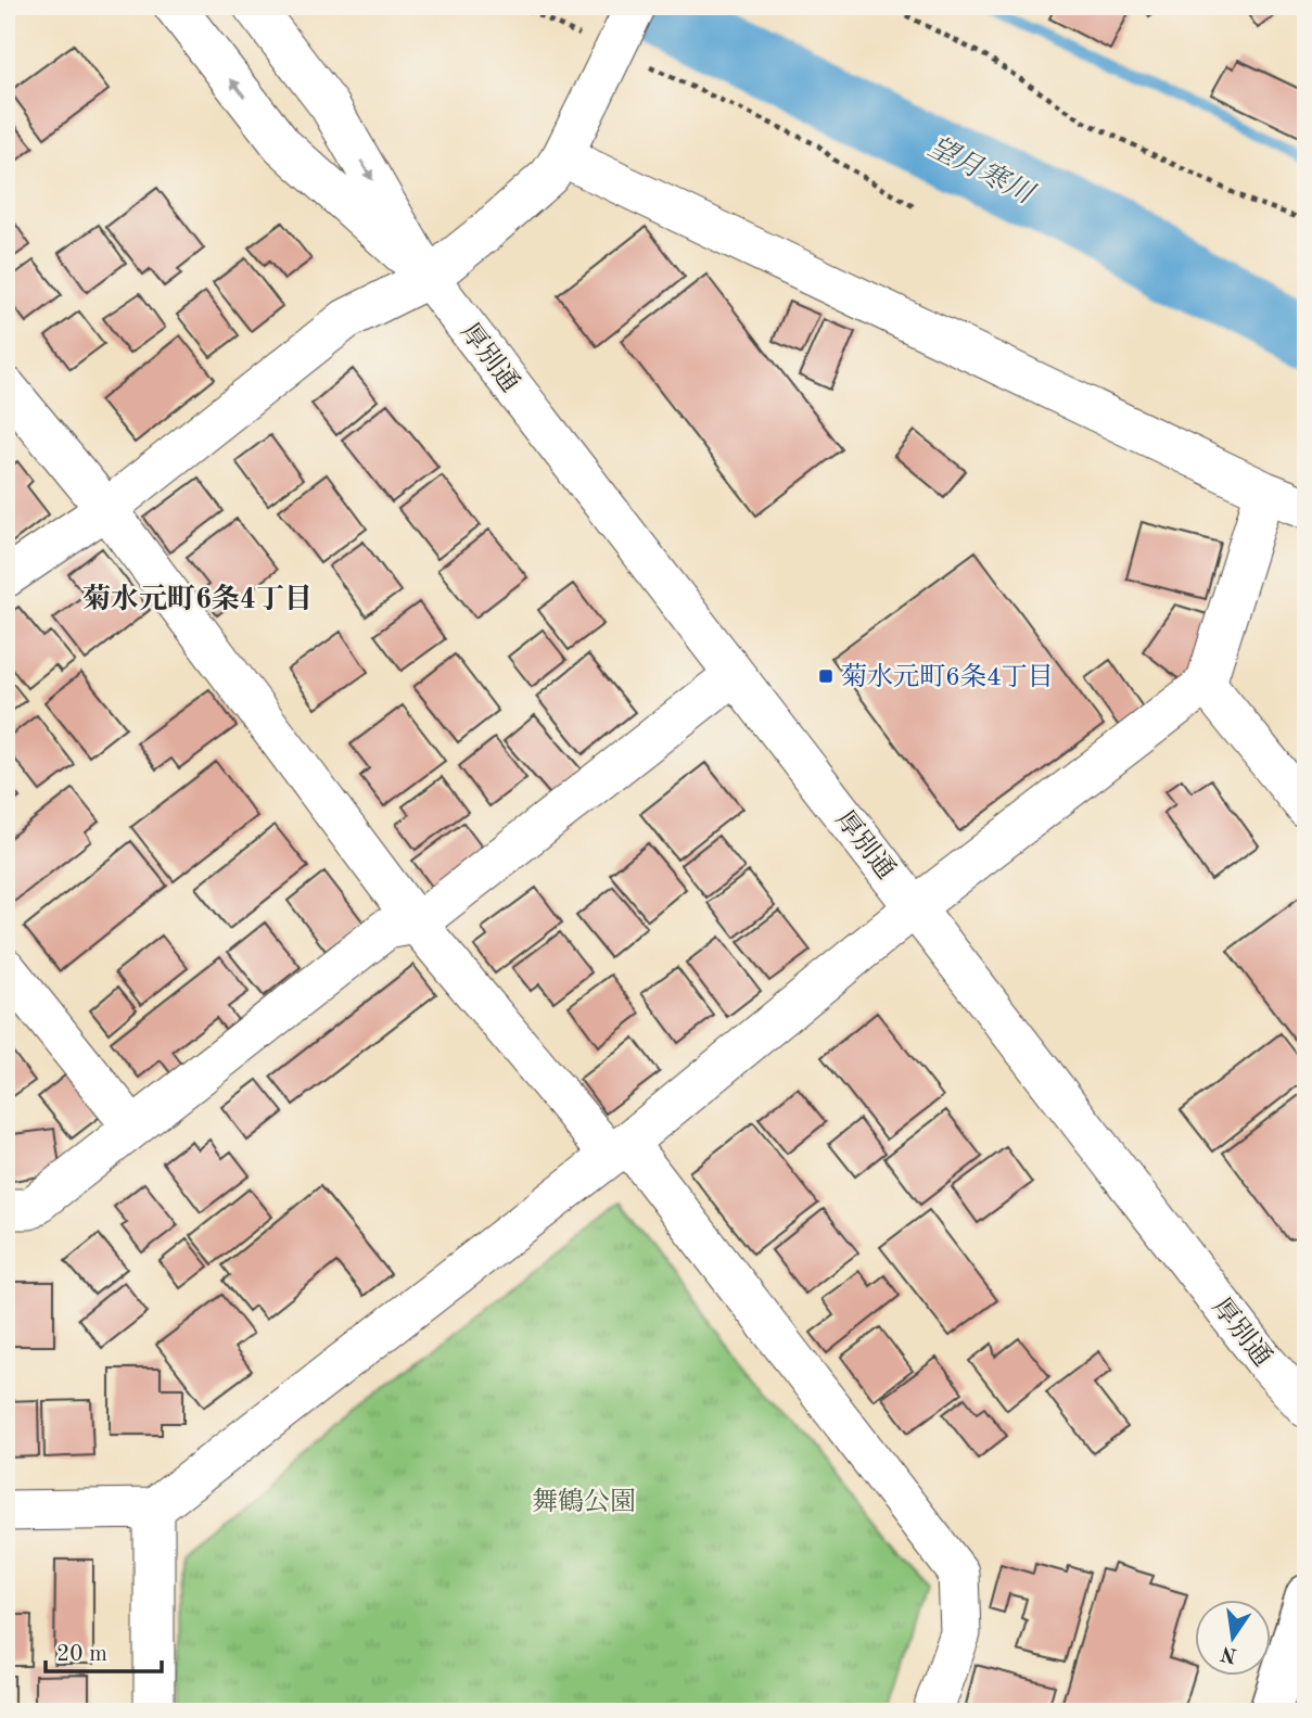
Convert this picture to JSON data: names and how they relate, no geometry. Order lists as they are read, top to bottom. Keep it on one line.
{"streets":{"street":["厚別通"]},"districts":["菊水元町6条4丁目"],"water":["望月寒川"],"parks":["舞鶴公園"],"places":{"transit":["菊水元町6条4丁目"]},"scale_bar":"20 m","north":"bottom"}
